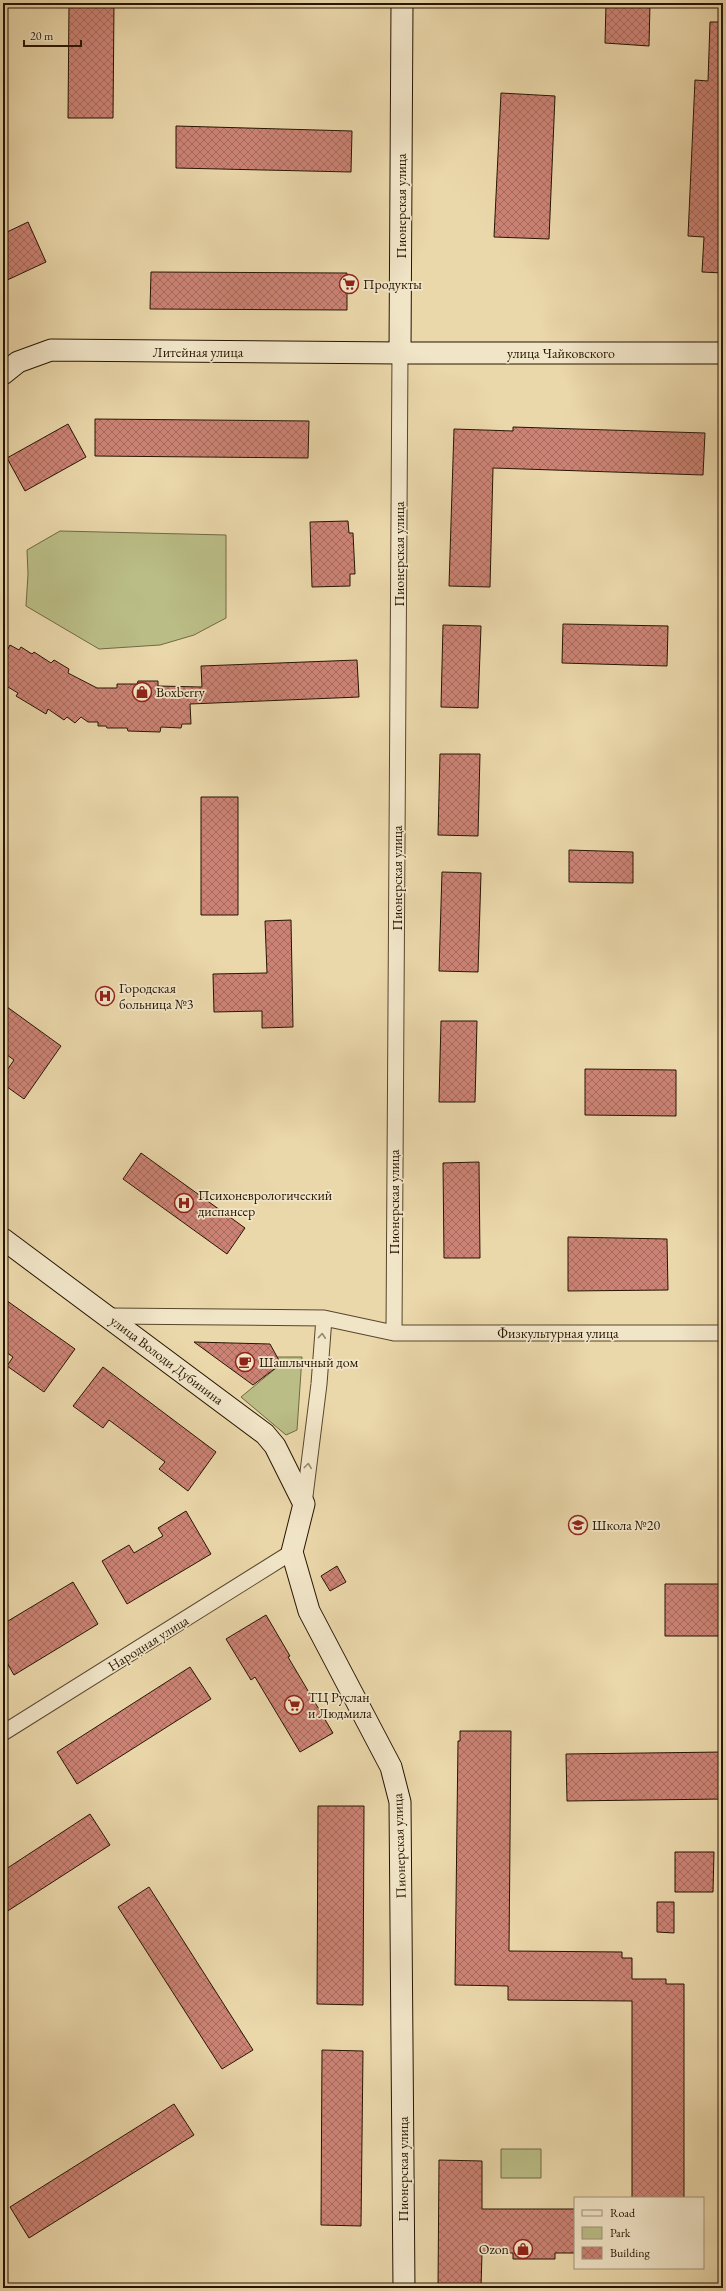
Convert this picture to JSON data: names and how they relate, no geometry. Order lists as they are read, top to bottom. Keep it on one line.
{"streets":{"street":["Пионерская улица","Литейная улица","улица Чайковского","Физкультурная улица","улица Володи Дубинина","Народная улица"]},"crossings":[["Пионерская улица","Литейная улица"],["Пионерская улица","улица Чайковского"],["Пионерская улица","Физкультурная улица"],["Пионерская улица","улица Володи Дубинина"],["Пионерская улица","Народная улица"],["Литейная улица","улица Чайковского"]],"places":{"supermarket":["Продукты","ТЦ Руслан и Людмила"],"shop":["Boxberry","Ozon"],"hospital":["Городская больница №3","Психоневрологический диспансер"],"cafe":["Шашлычный дом"],"school or university":["Школа №20"]},"legend":["Road","Park","Building"],"scale_bar":"20 m"}
